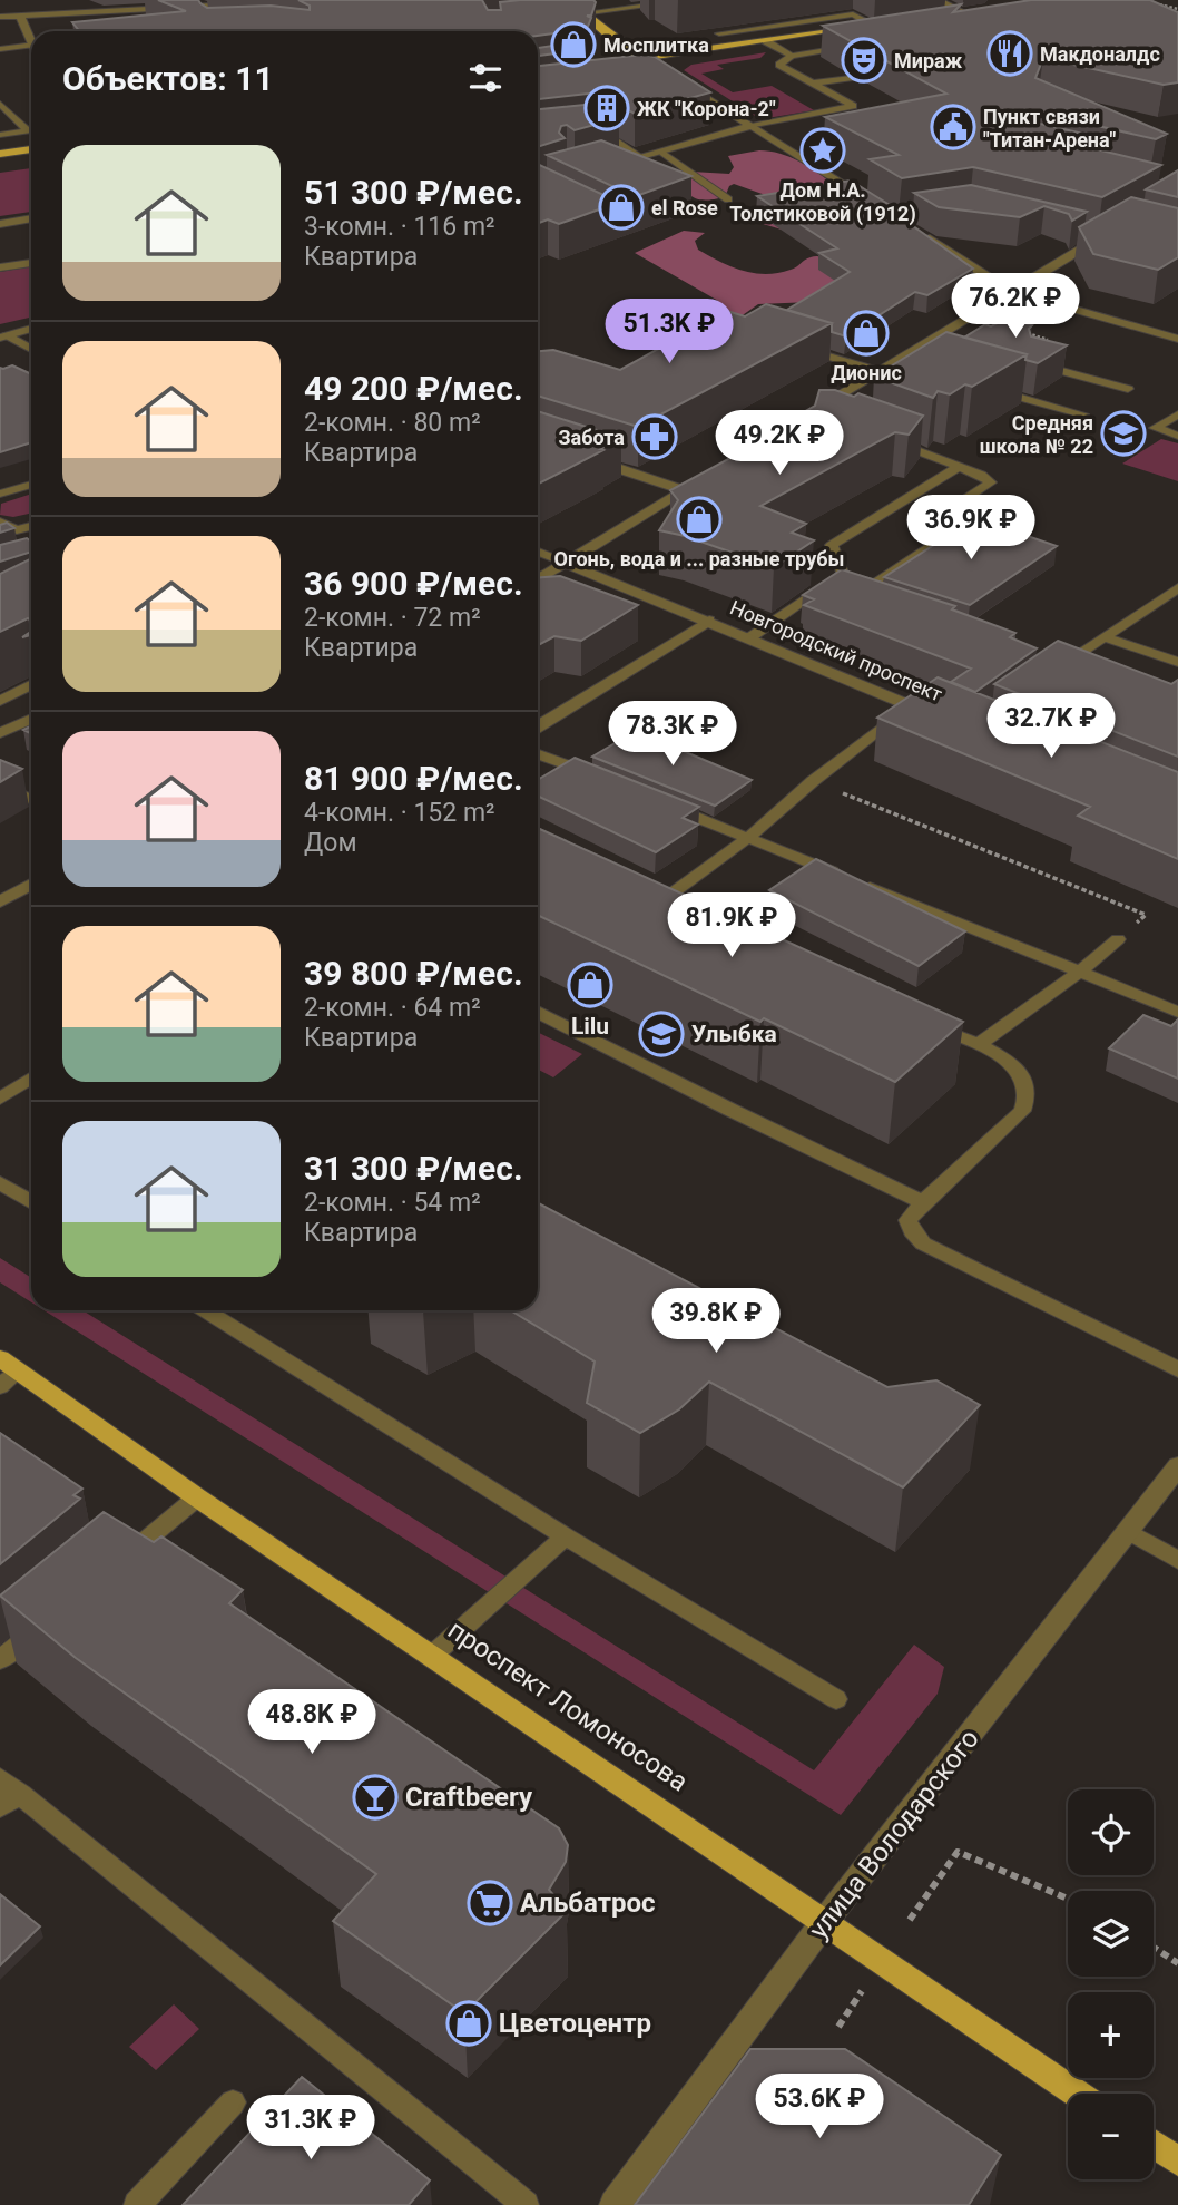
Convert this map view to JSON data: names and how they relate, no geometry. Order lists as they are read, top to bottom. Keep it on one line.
{"streets":{"main road":["проспект Ломоносова"],"street":["Новгородский проспект","улица Володарского"]},"crossings":[["проспект Ломоносова","улица Володарского"]],"places":{"shop":["Мосплитка","el Rose","Дионис","Огонь, вода и ... разные трубы","Lilu","Цветоцентр"],"restaurant":["Макдоналдс"],"theatre":["Мираж"],"building":["ЖК \"Корона-2\""],"public building":["Пункт связи \"Титан-Арена\""],"place":["Дом Н.А. Толстиковой (1912)"],"school or university":["Средняя школа № 22","Улыбка"],"pharmacy":["Забота"],"bar":["Craftbeery"],"supermarket":["Альбатрос"]},"page":{"heading":"Объектов: 11","list":[{"name":"51 300 ₽/мес.","note":"3-комн. · 116 m² · Квартира"},{"name":"49 200 ₽/мес.","note":"2-комн. · 80 m² · Квартира"},{"name":"36 900 ₽/мес.","note":"2-комн. · 72 m² · Квартира"},{"name":"81 900 ₽/мес.","note":"4-комн. · 152 m² · Дом"},{"name":"39 800 ₽/мес.","note":"2-комн. · 64 m² · Квартира"},{"name":"31 300 ₽/мес.","note":"2-комн. · 54 m² · Квартира"}],"price":["76.2K ₽","51.3K ₽","49.2K ₽","36.9K ₽","32.7K ₽","78.3K ₽","81.9K ₽","39.8K ₽","48.8K ₽","53.6K ₽","31.3K ₽"],"map_buttons":["+","−"]}}
